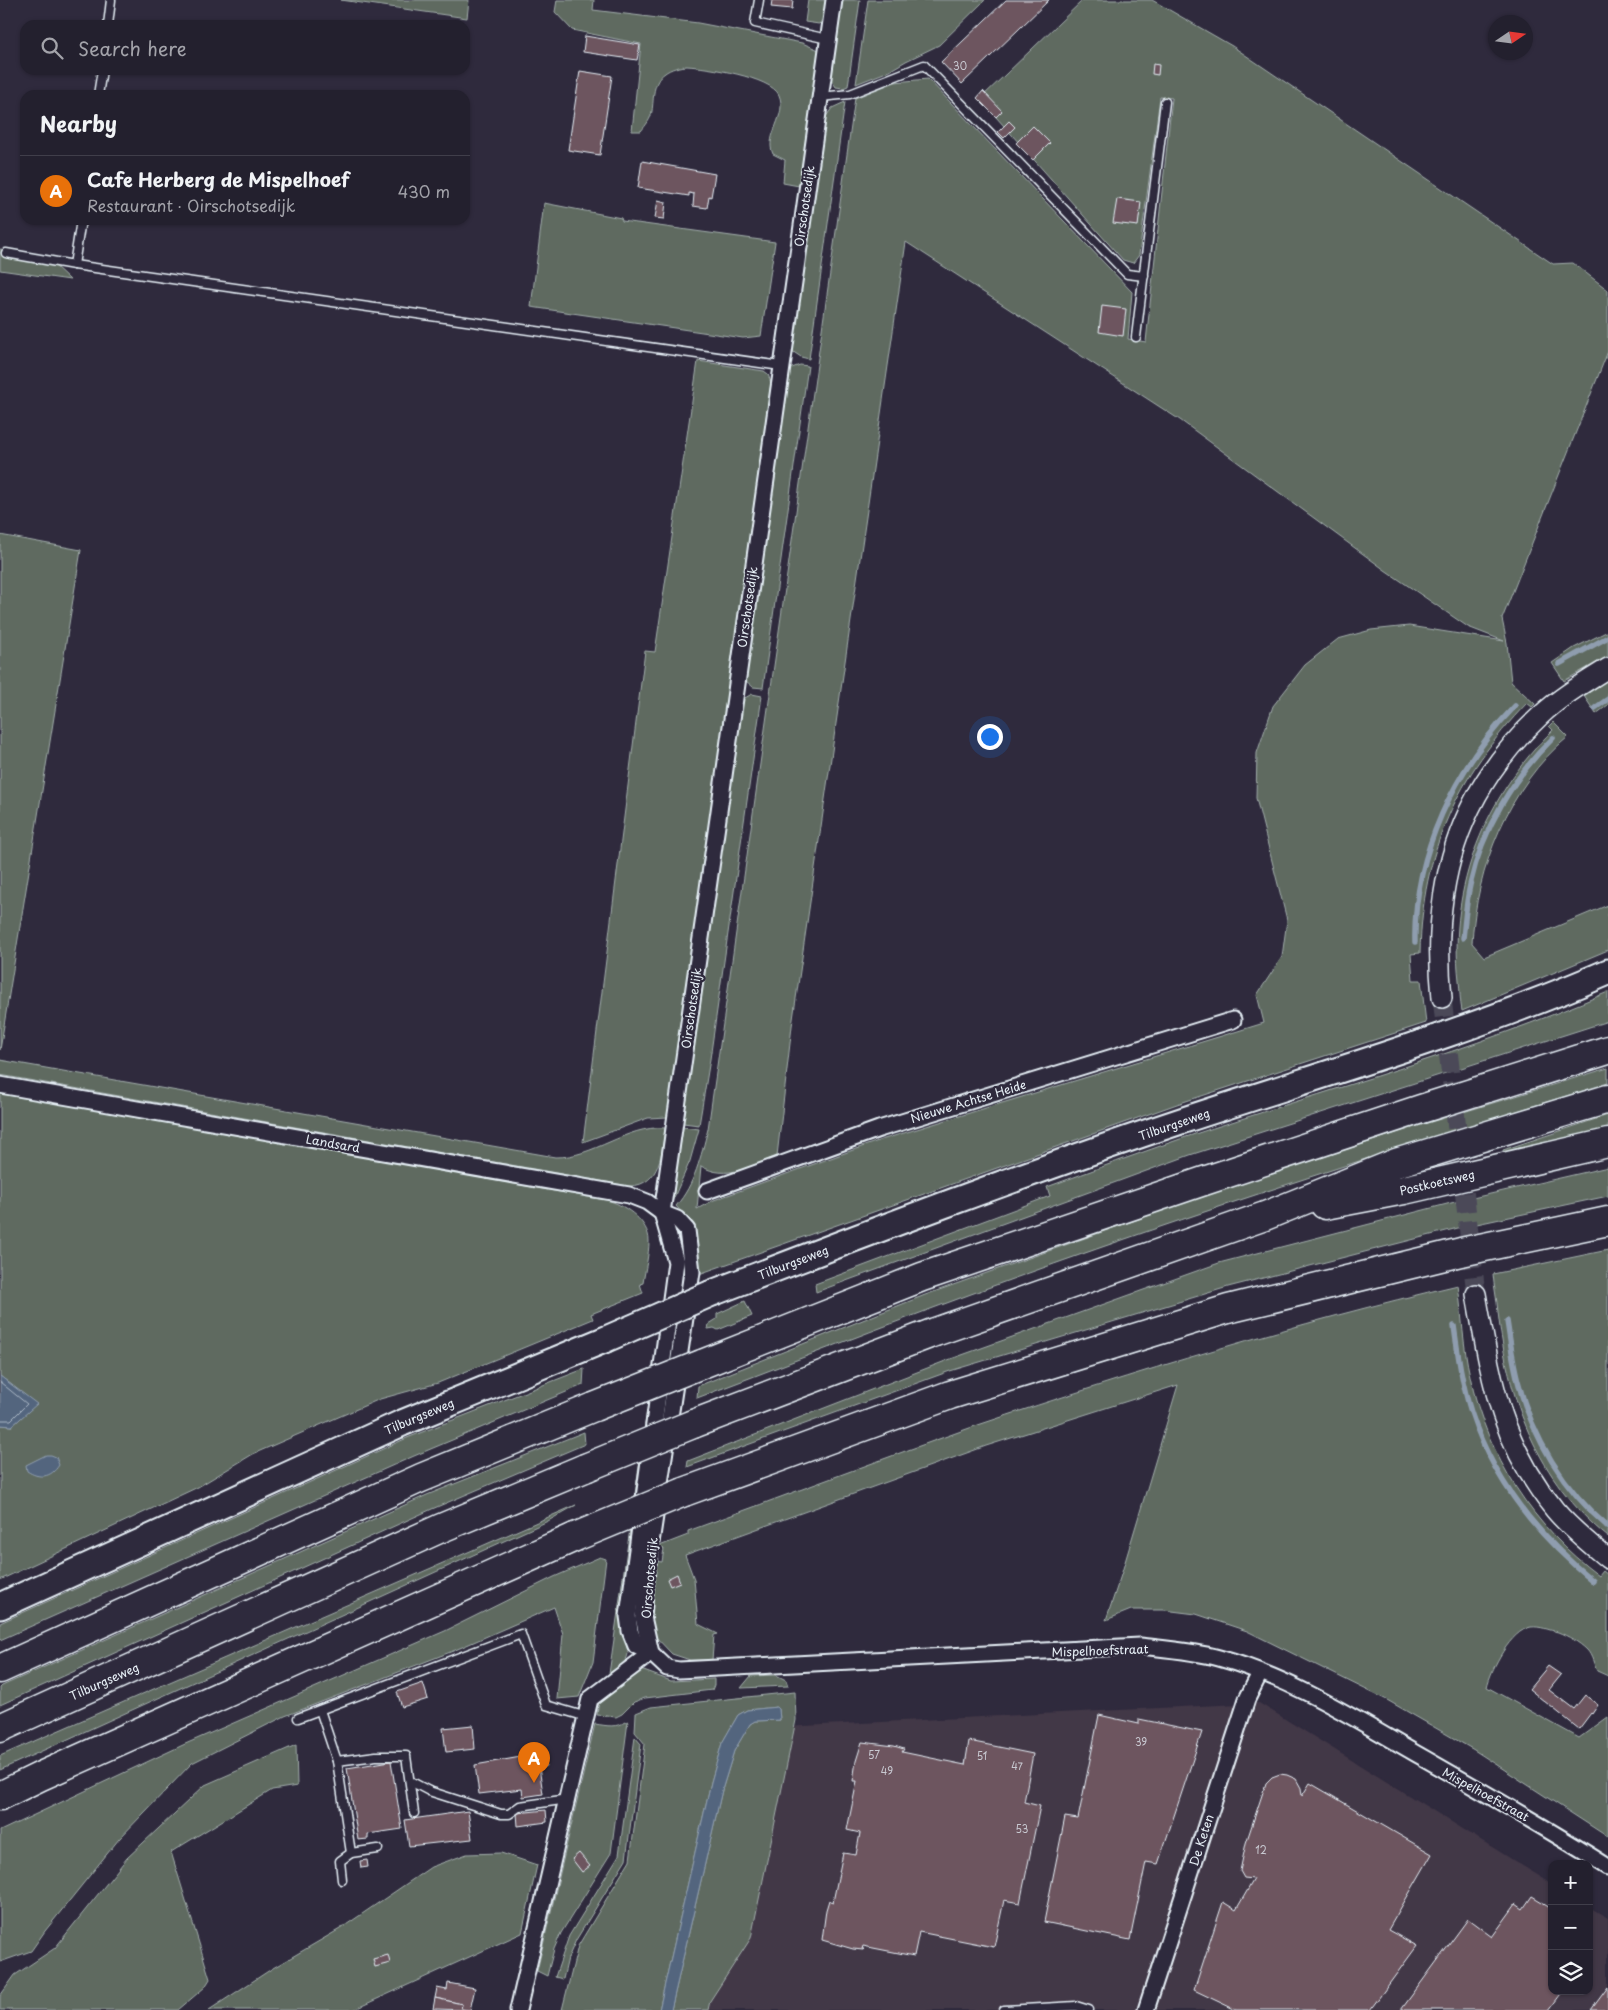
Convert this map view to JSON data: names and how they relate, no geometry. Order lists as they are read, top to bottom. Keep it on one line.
{"streets":{"highway":["Tilburgseweg","Postkoetsweg"],"street":["Oirschotsedijk","Nieuwe Achtse Heide","Landsard","Mispelhoefstraat","De Keten"]},"crossings":[["Oirschotsedijk","Landsard"],["Oirschotsedijk","Mispelhoefstraat"],["Tilburgseweg","Postkoetsweg"],["Mispelhoefstraat","De Keten"]],"house_numbers":["30","39","57","51","47","49","53","12"],"north":"right","page":{"search":"Search here","heading":"Nearby","list":[{"mark":"A","name":"Cafe Herberg de Mispelhoef","note":"Restaurant · Oirschotsedijk","value":"430 m"}],"pins":"A","map_buttons":["+","−"]}}
